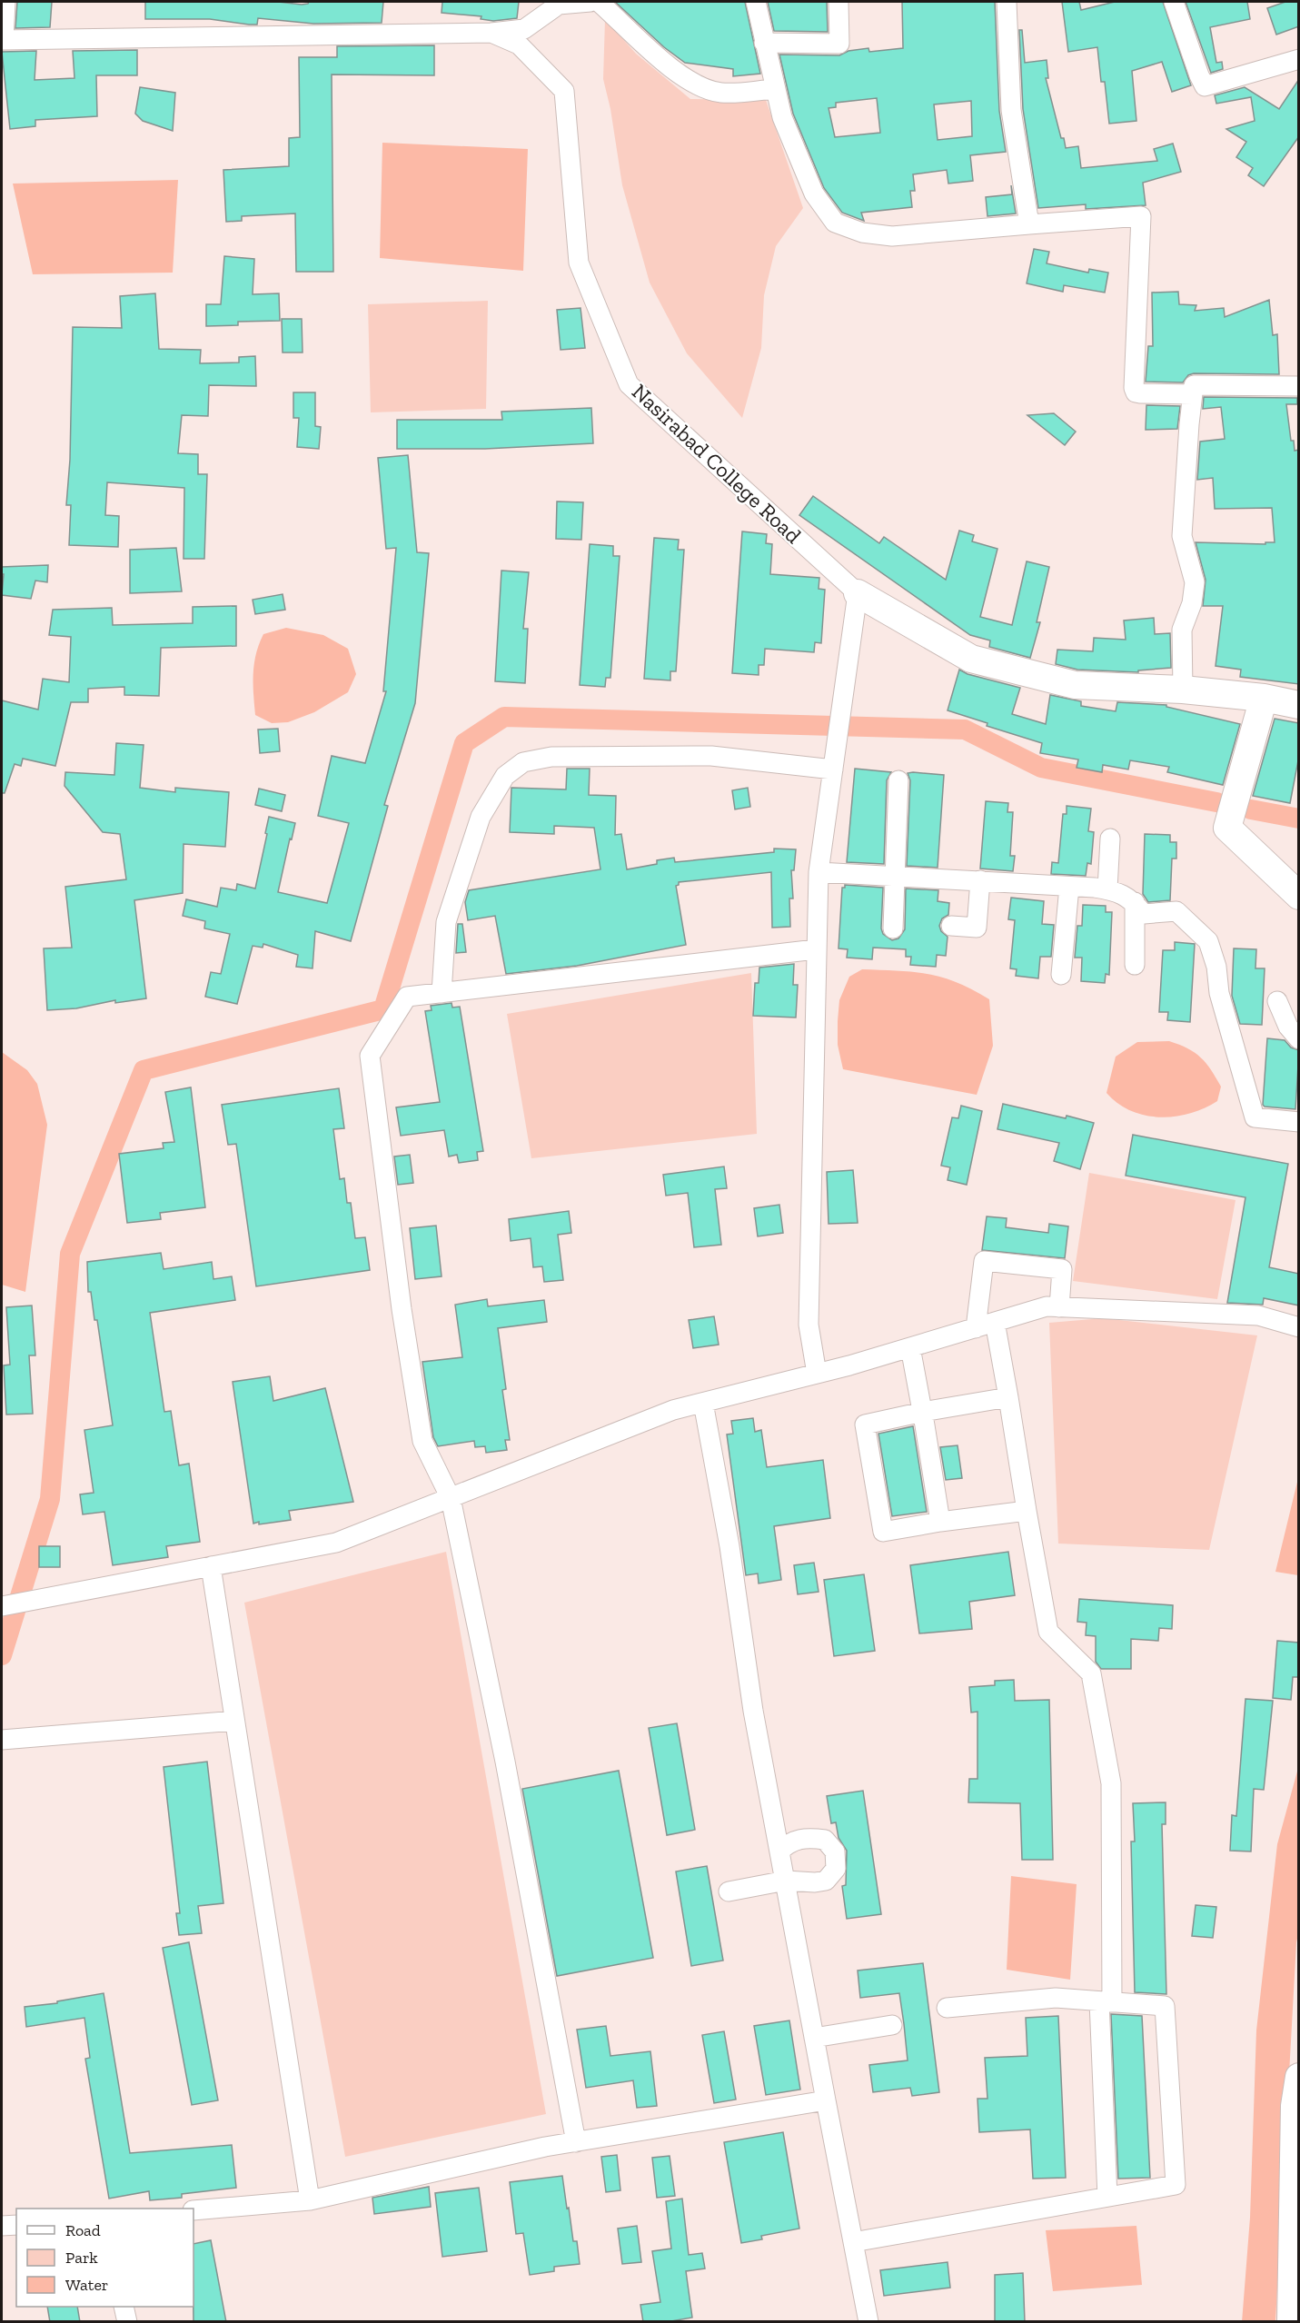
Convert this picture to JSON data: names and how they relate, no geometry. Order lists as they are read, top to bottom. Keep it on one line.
{"streets":{"street":["Nasirabad College Road"]},"legend":["Road","Park","Water"]}
